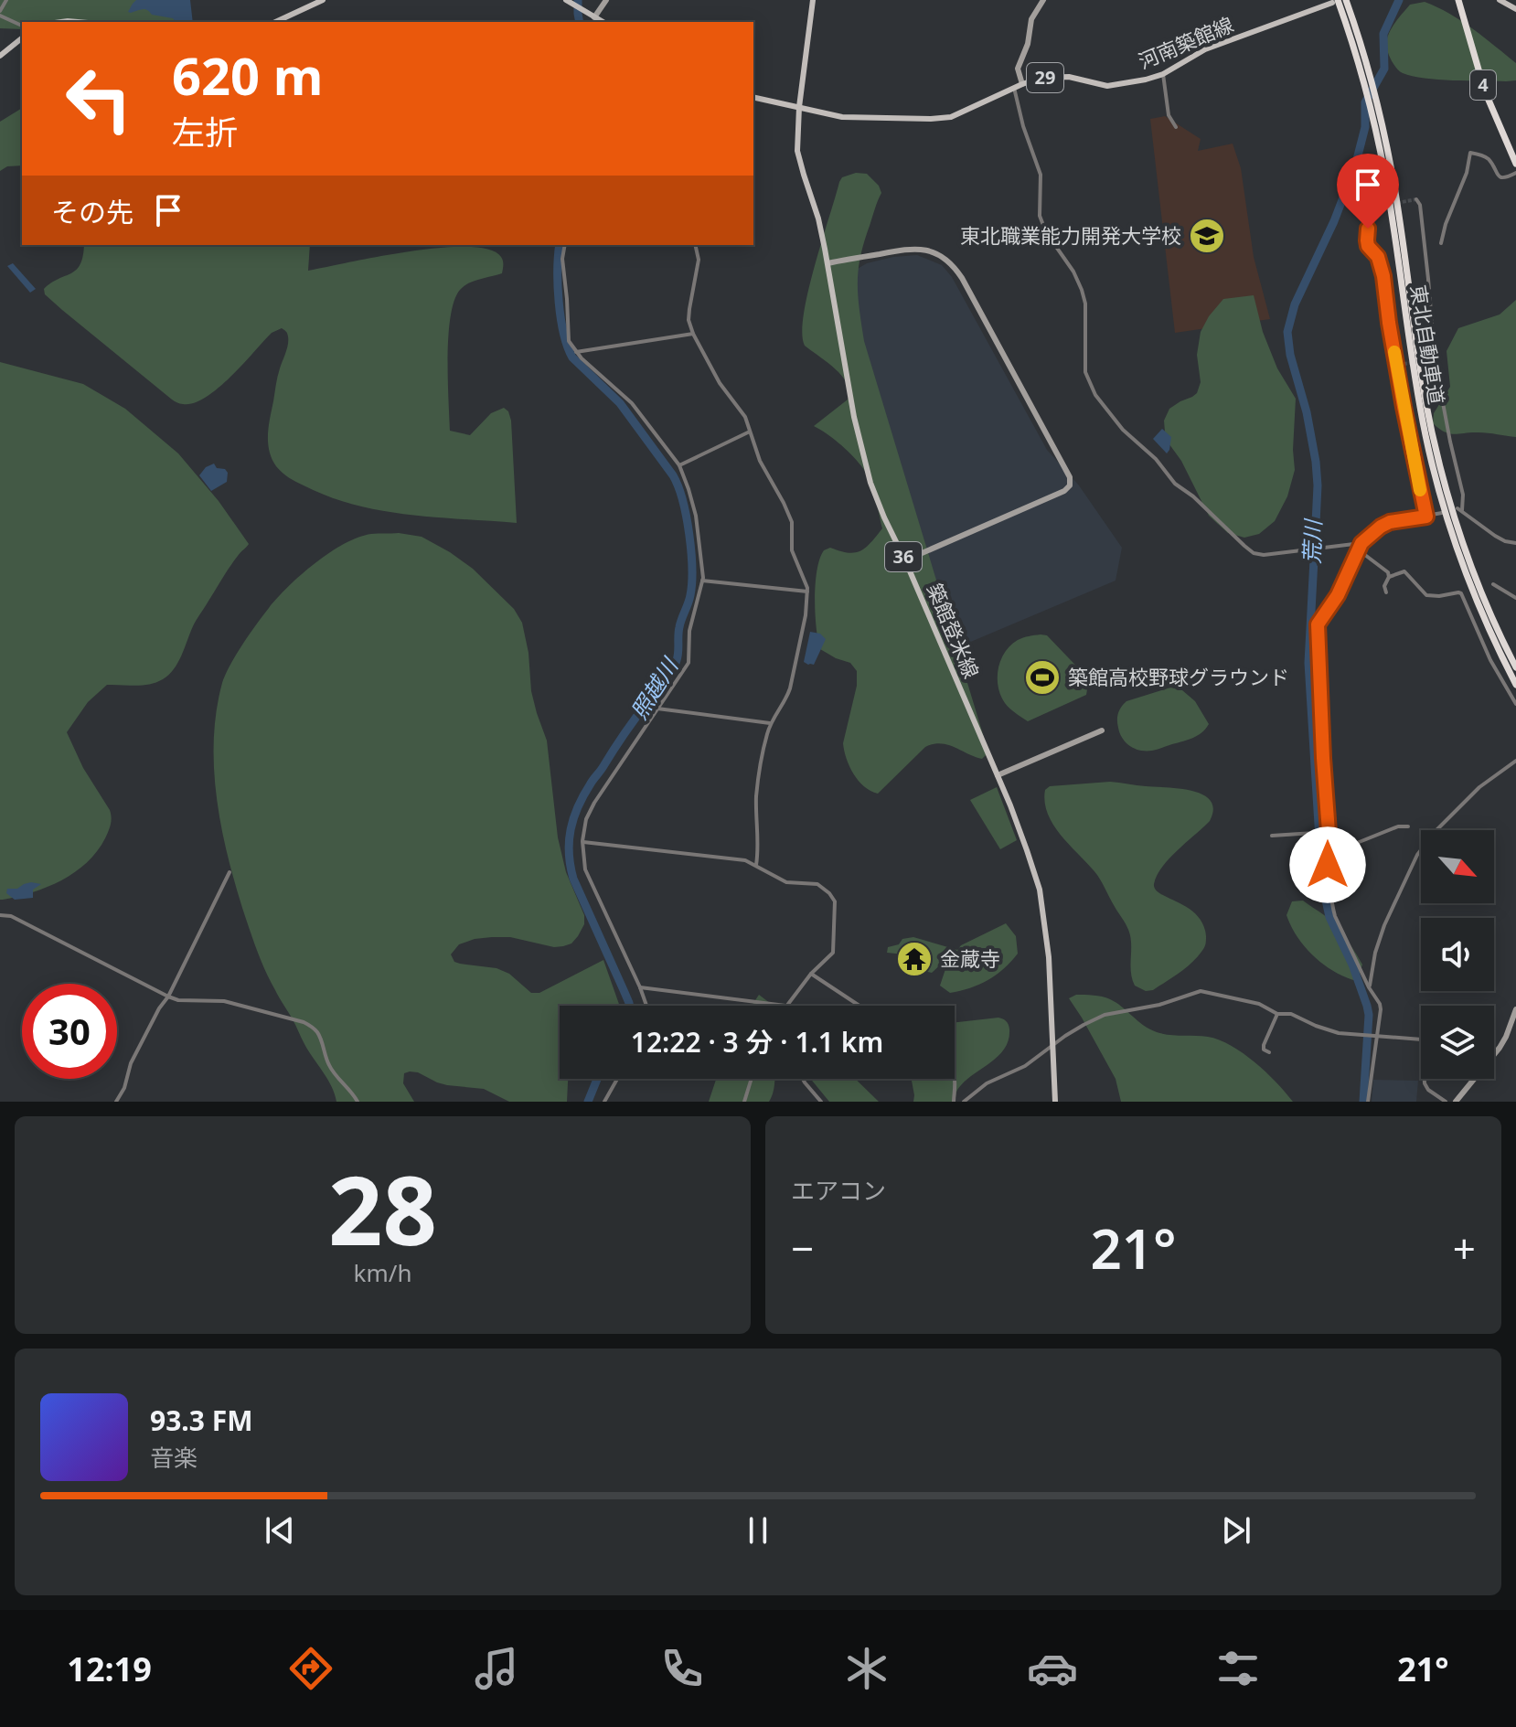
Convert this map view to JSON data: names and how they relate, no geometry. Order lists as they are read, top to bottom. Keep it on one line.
{"streets":{"highway":["4","東北自動車道"],"main road":["河南築館線","29","36","築館登米線"]},"crossings":[["河南築館線","東北自動車道"],["河南築館線","築館登米線"]],"water":["荒川","照越川"],"places":{"school or university":["東北職業能力開発大学校"],"sports":["築館高校野球グラウンド"],"temple":["金蔵寺"]},"north":"bottom right","page":{"turn":["620 m","左折"],"then":"その先","limit":"30","trip":"12:22 · 3 分 · 1.1 km","tile":[["28","km/h"],"エアコン"],"heat":["−","21°","+"],"song":["93.3 FM","音楽"],"tabs":["12:19","21°"]}}
